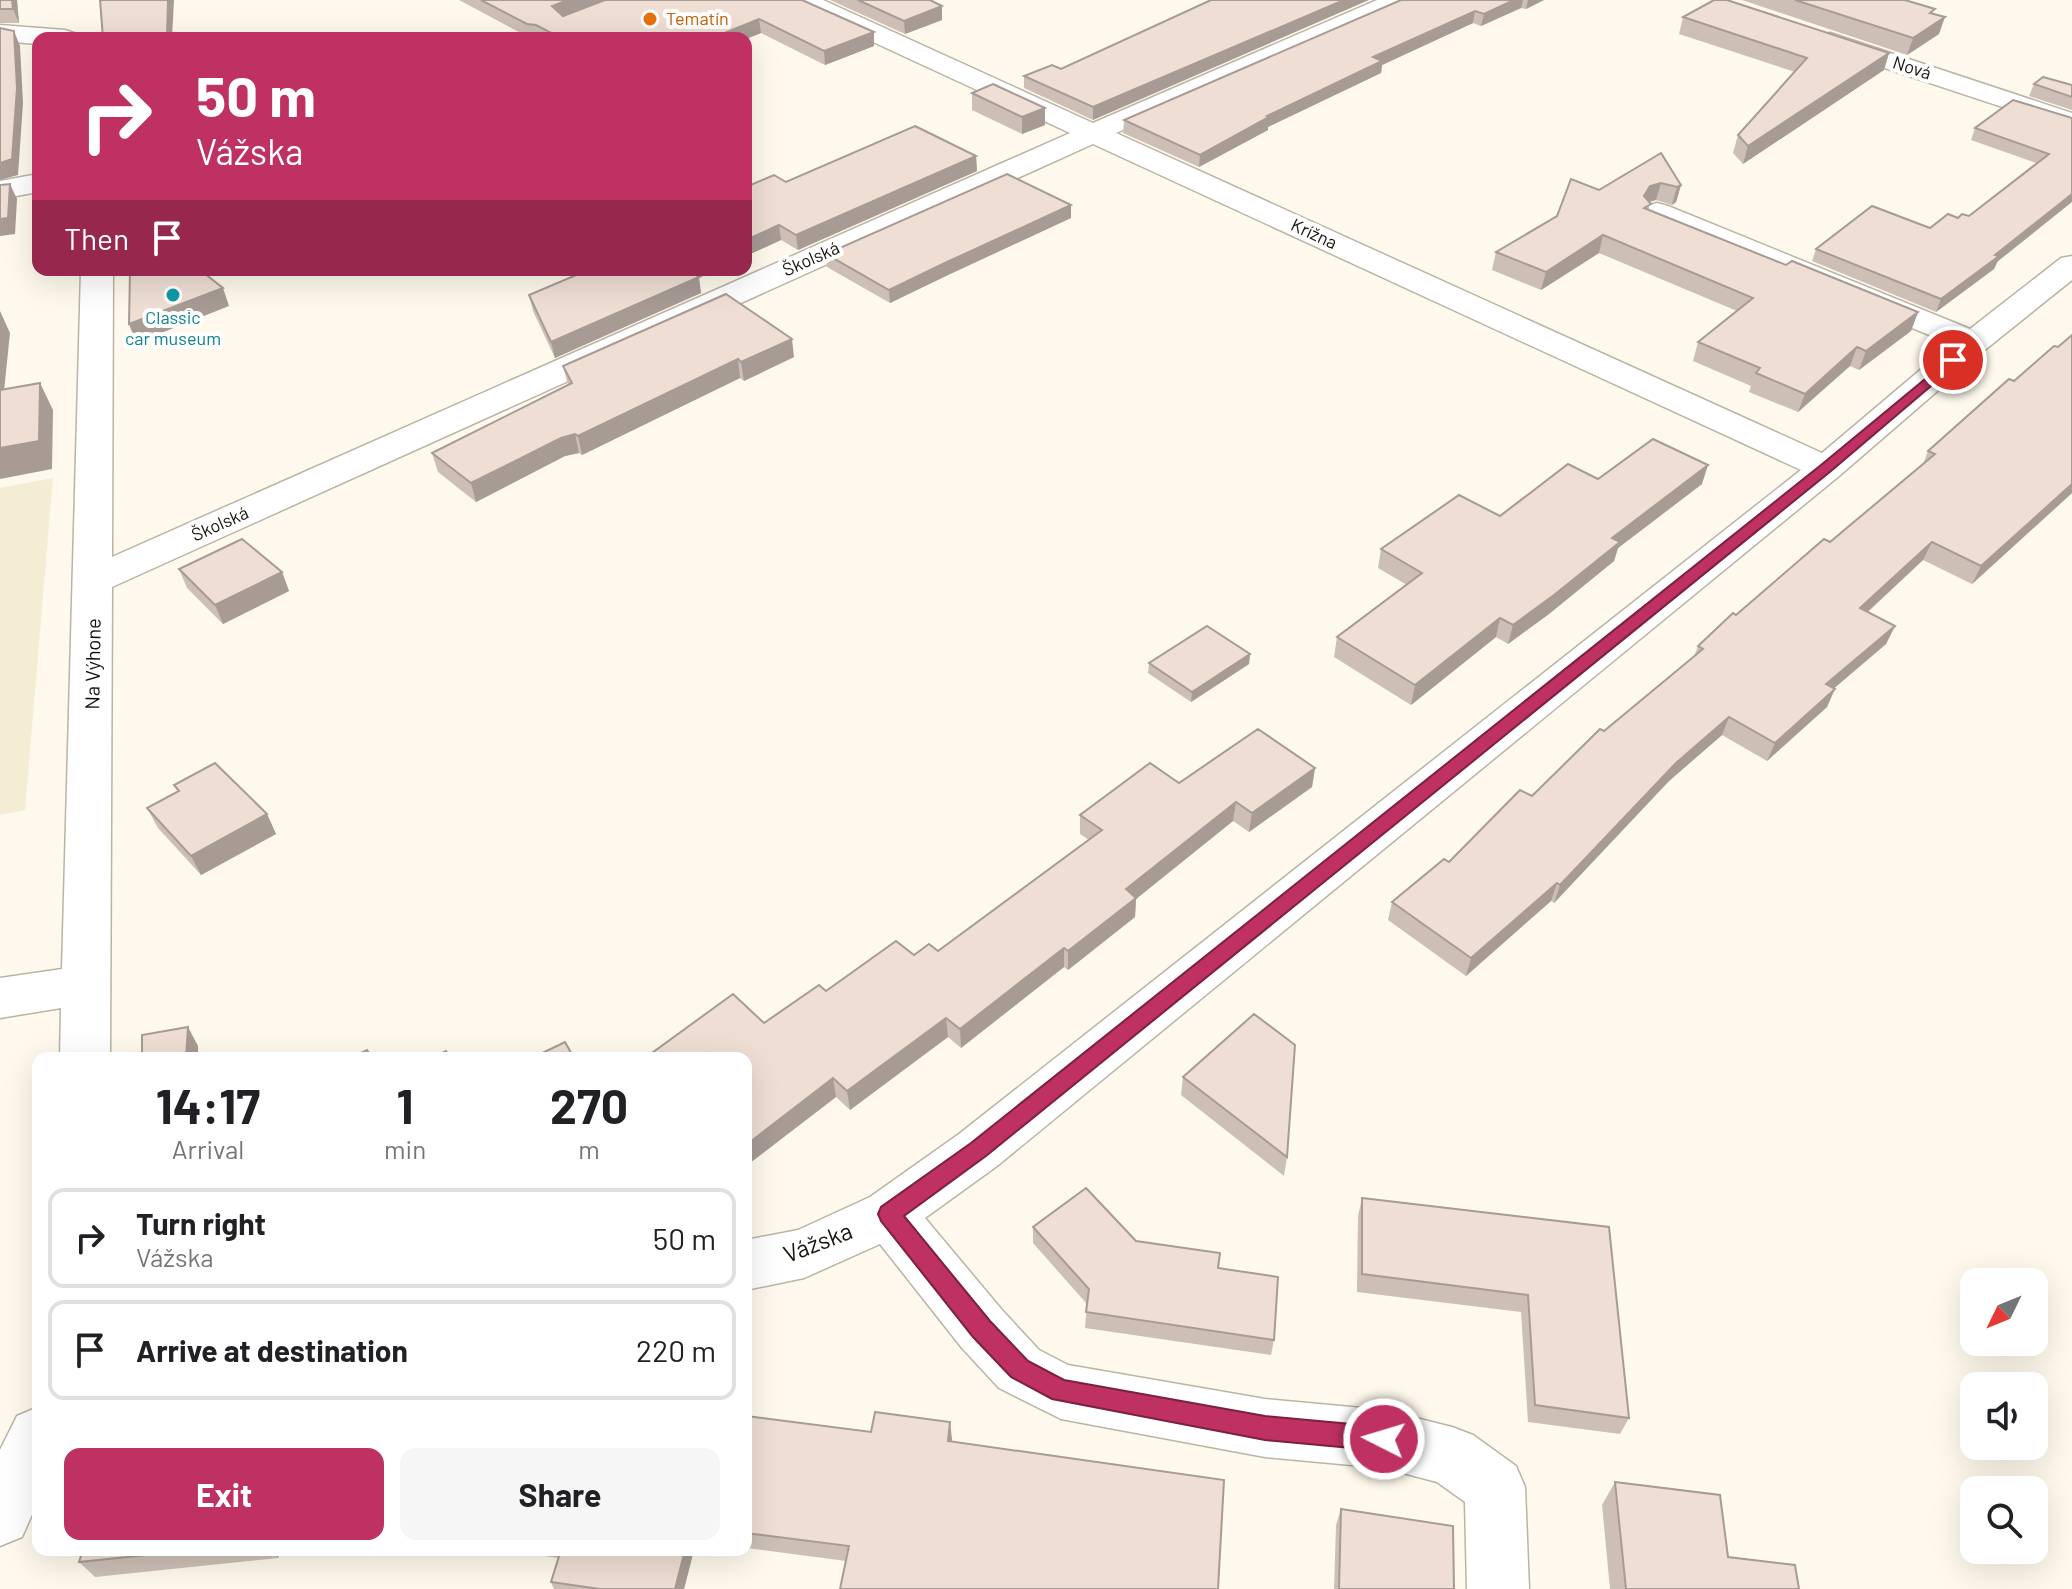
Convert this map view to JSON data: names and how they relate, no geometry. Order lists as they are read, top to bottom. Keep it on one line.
{"streets":{"street":["Nová","Krížna","Školská","Na Výhone","Vážska"]},"crossings":[["Krížna","Školská"],["Krížna","Vážska"],["Školská","Na Výhone"]],"places":["Tematín","Classic car museum"],"north":"bottom left","page":{"turn":["50 m","Vážska"],"then":"Then","eta":["14:17","Arrival","1","min","270","m"],"list":[{"name":"Turn right","note":"Vážska","value":"50 m"},{"name":"Arrive at destination","value":"220 m"}],"buttons":["Exit","Share"]}}
